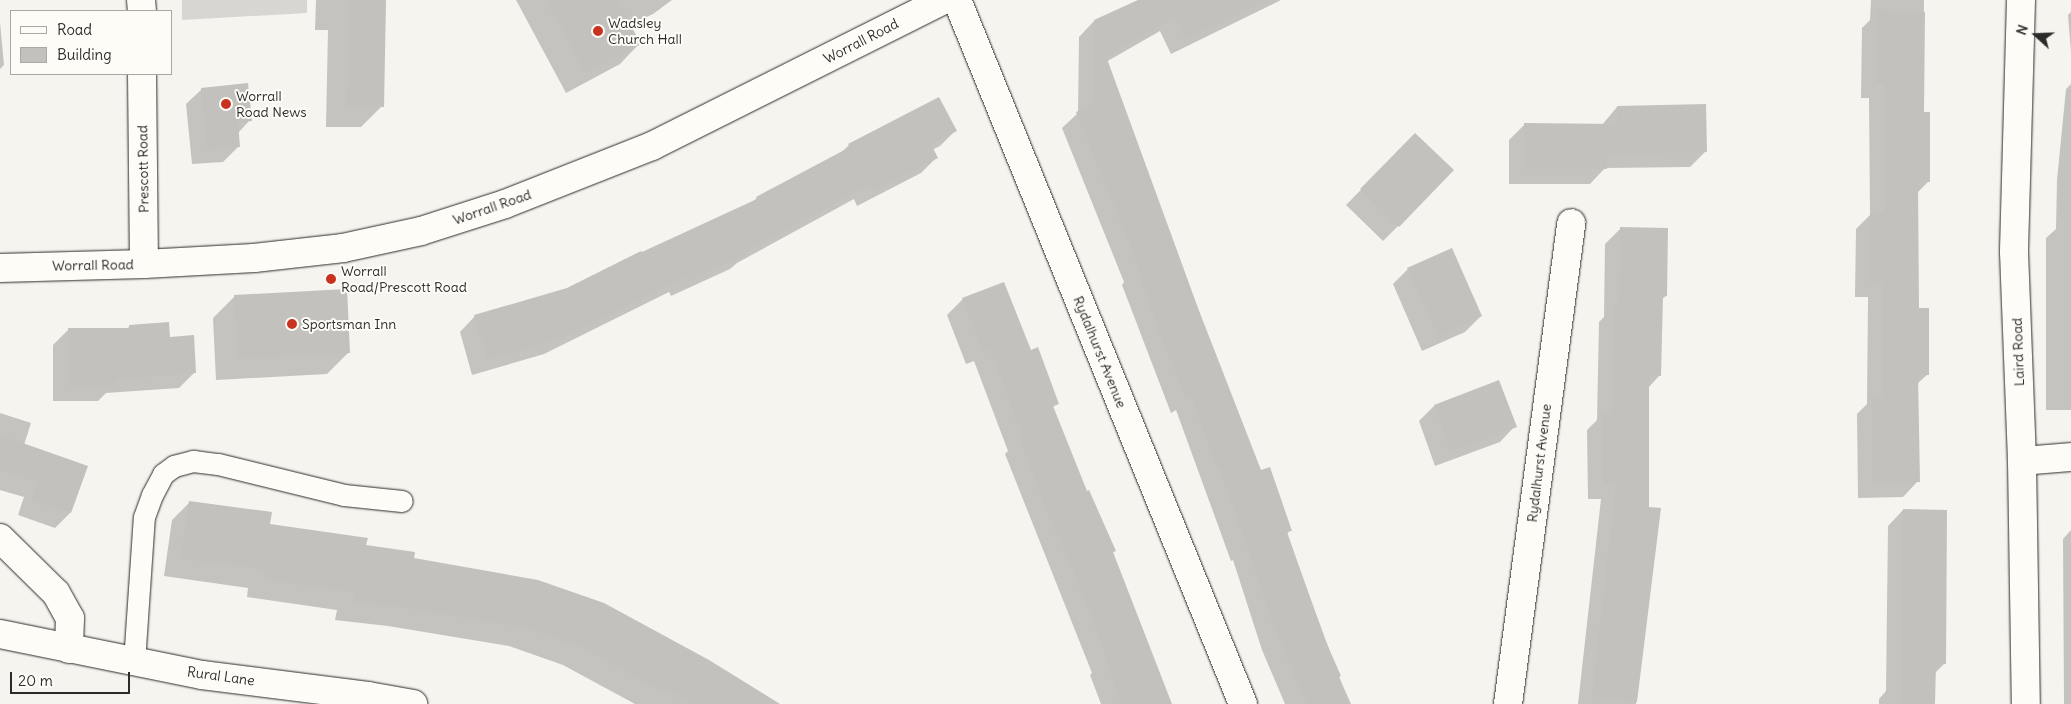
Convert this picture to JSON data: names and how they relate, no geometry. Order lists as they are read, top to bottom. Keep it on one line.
{"streets":{"street":["Worrall Road","Prescott Road","Rydalhurst Avenue","Laird Road","Rural Lane"]},"crossings":[["Worrall Road","Prescott Road"]],"places":["Wadsley Church Hall","Worrall Road News","Worrall Road/Prescott Road","Sportsman Inn"],"legend":["Road","Building"],"scale_bar":"20 m","north":"left"}
